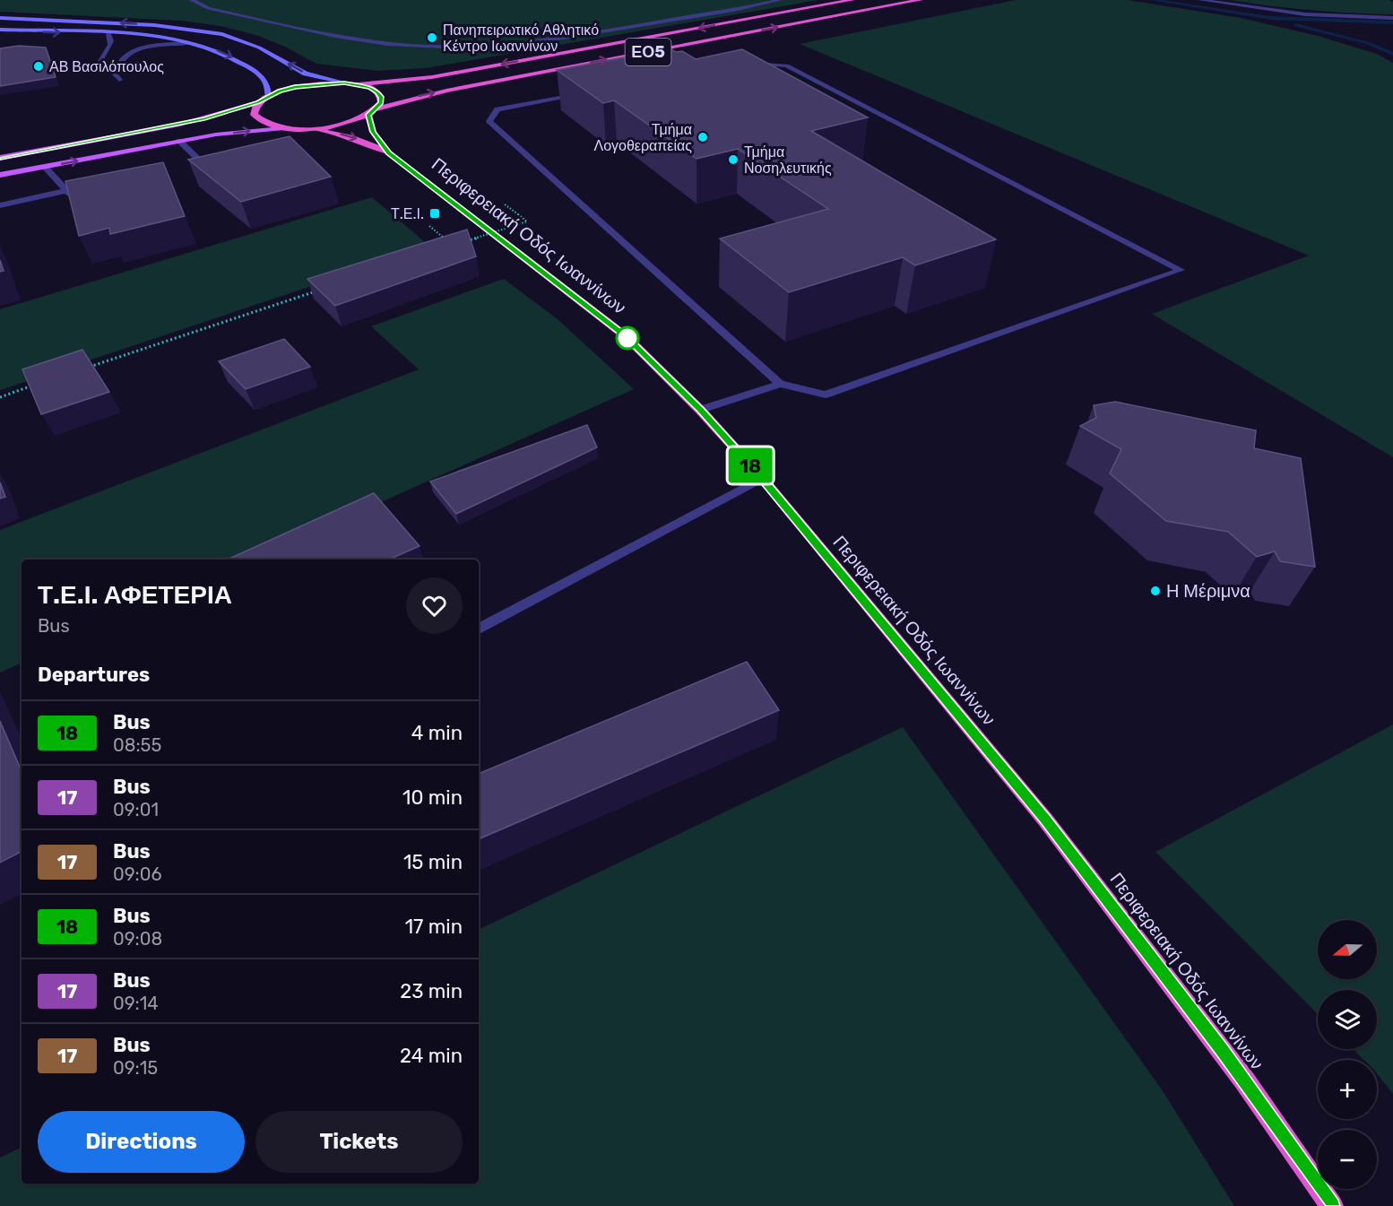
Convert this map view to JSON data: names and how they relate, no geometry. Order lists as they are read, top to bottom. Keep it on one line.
{"streets":{"highway":["ΕΟ5","Περιφερειακή Οδός Ιωαννίνων"]},"crossings":[["ΕΟ5","Περιφερειακή Οδός Ιωαννίνων"]],"places":{"other":["Πανηπειρωτικό Αθλητικό Κέντρο Ιωαννίνων","ΑΒ Βασιλόπουλος","Τμήμα Λογοθεραπείας","Τμήμα Νοσηλευτικής","Η Μέριμνα"],"transit":["Τ.Ε.Ι."]},"lines":["bus line 18"],"north":"left","page":{"on_map":"18","heading":[["Τ.Ε.Ι. ΑΦΕΤΕΡΙΑ","Bus"],"Departures"],"list":[{"mark":"18","name":"Bus","note":"08:55","value":"4 min"},{"mark":"17","name":"Bus","note":"09:01","value":"10 min"},{"mark":"17","name":"Bus","note":"09:06","value":"15 min"},{"mark":"18","name":"Bus","note":"09:08","value":"17 min"},{"mark":"17","name":"Bus","note":"09:14","value":"23 min"},{"mark":"17","name":"Bus","note":"09:15","value":"24 min"}],"map_buttons":["+","−"],"buttons":["Directions","Tickets"]}}
